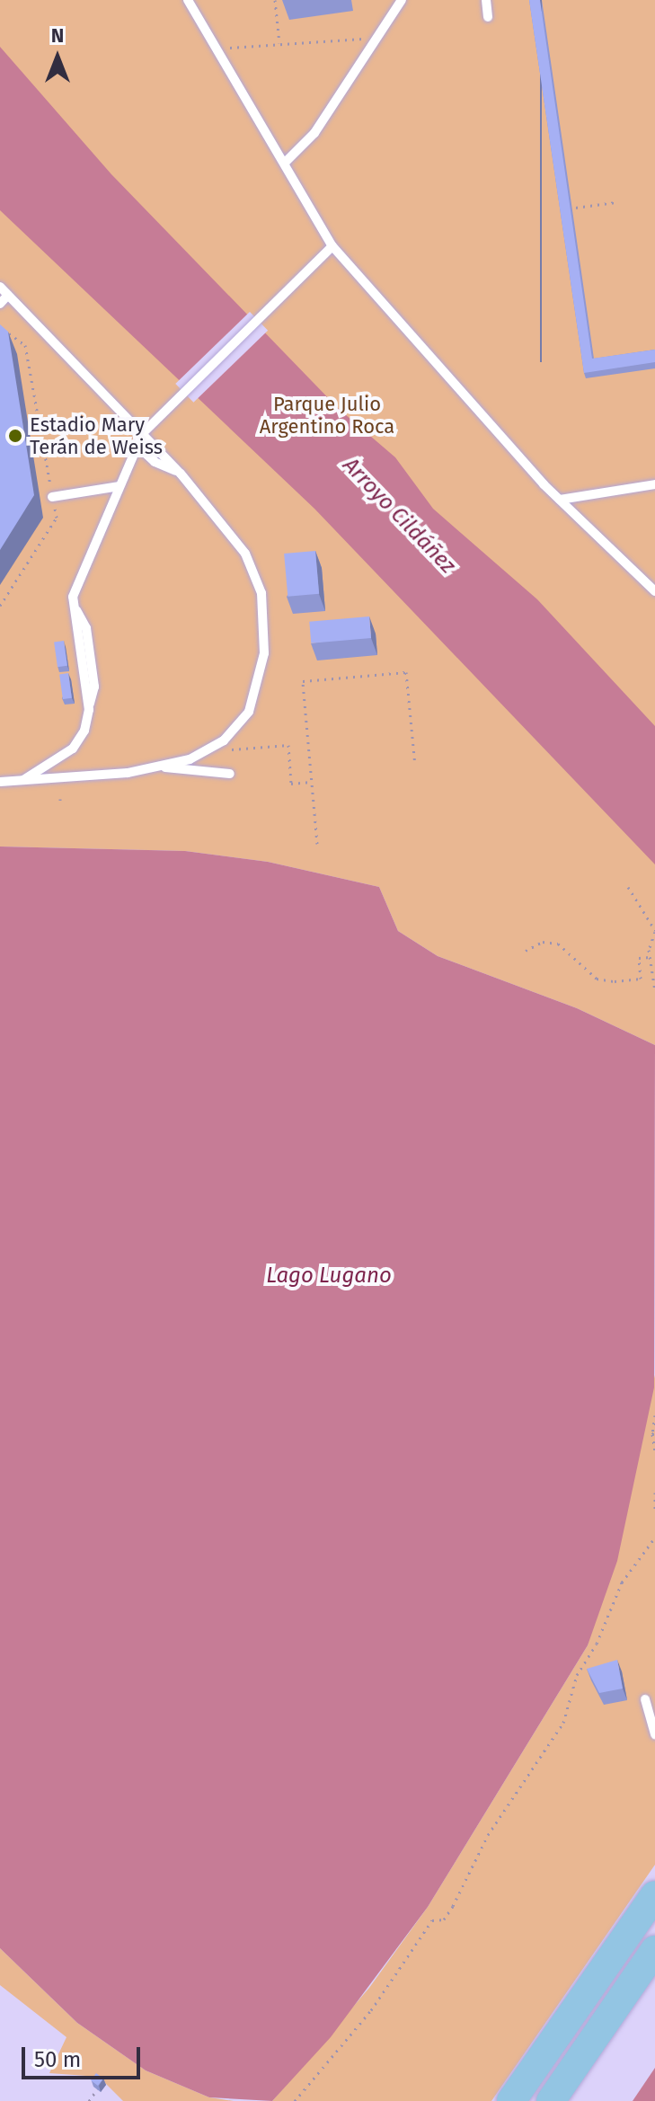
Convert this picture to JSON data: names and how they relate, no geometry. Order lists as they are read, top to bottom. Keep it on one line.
{"water":["Arroyo Cildáñez","Lago Lugano"],"parks":["Parque Julio Argentino Roca"],"places":["Estadio Mary Terán de Weiss"],"scale_bar":"50 m","north":"top"}
